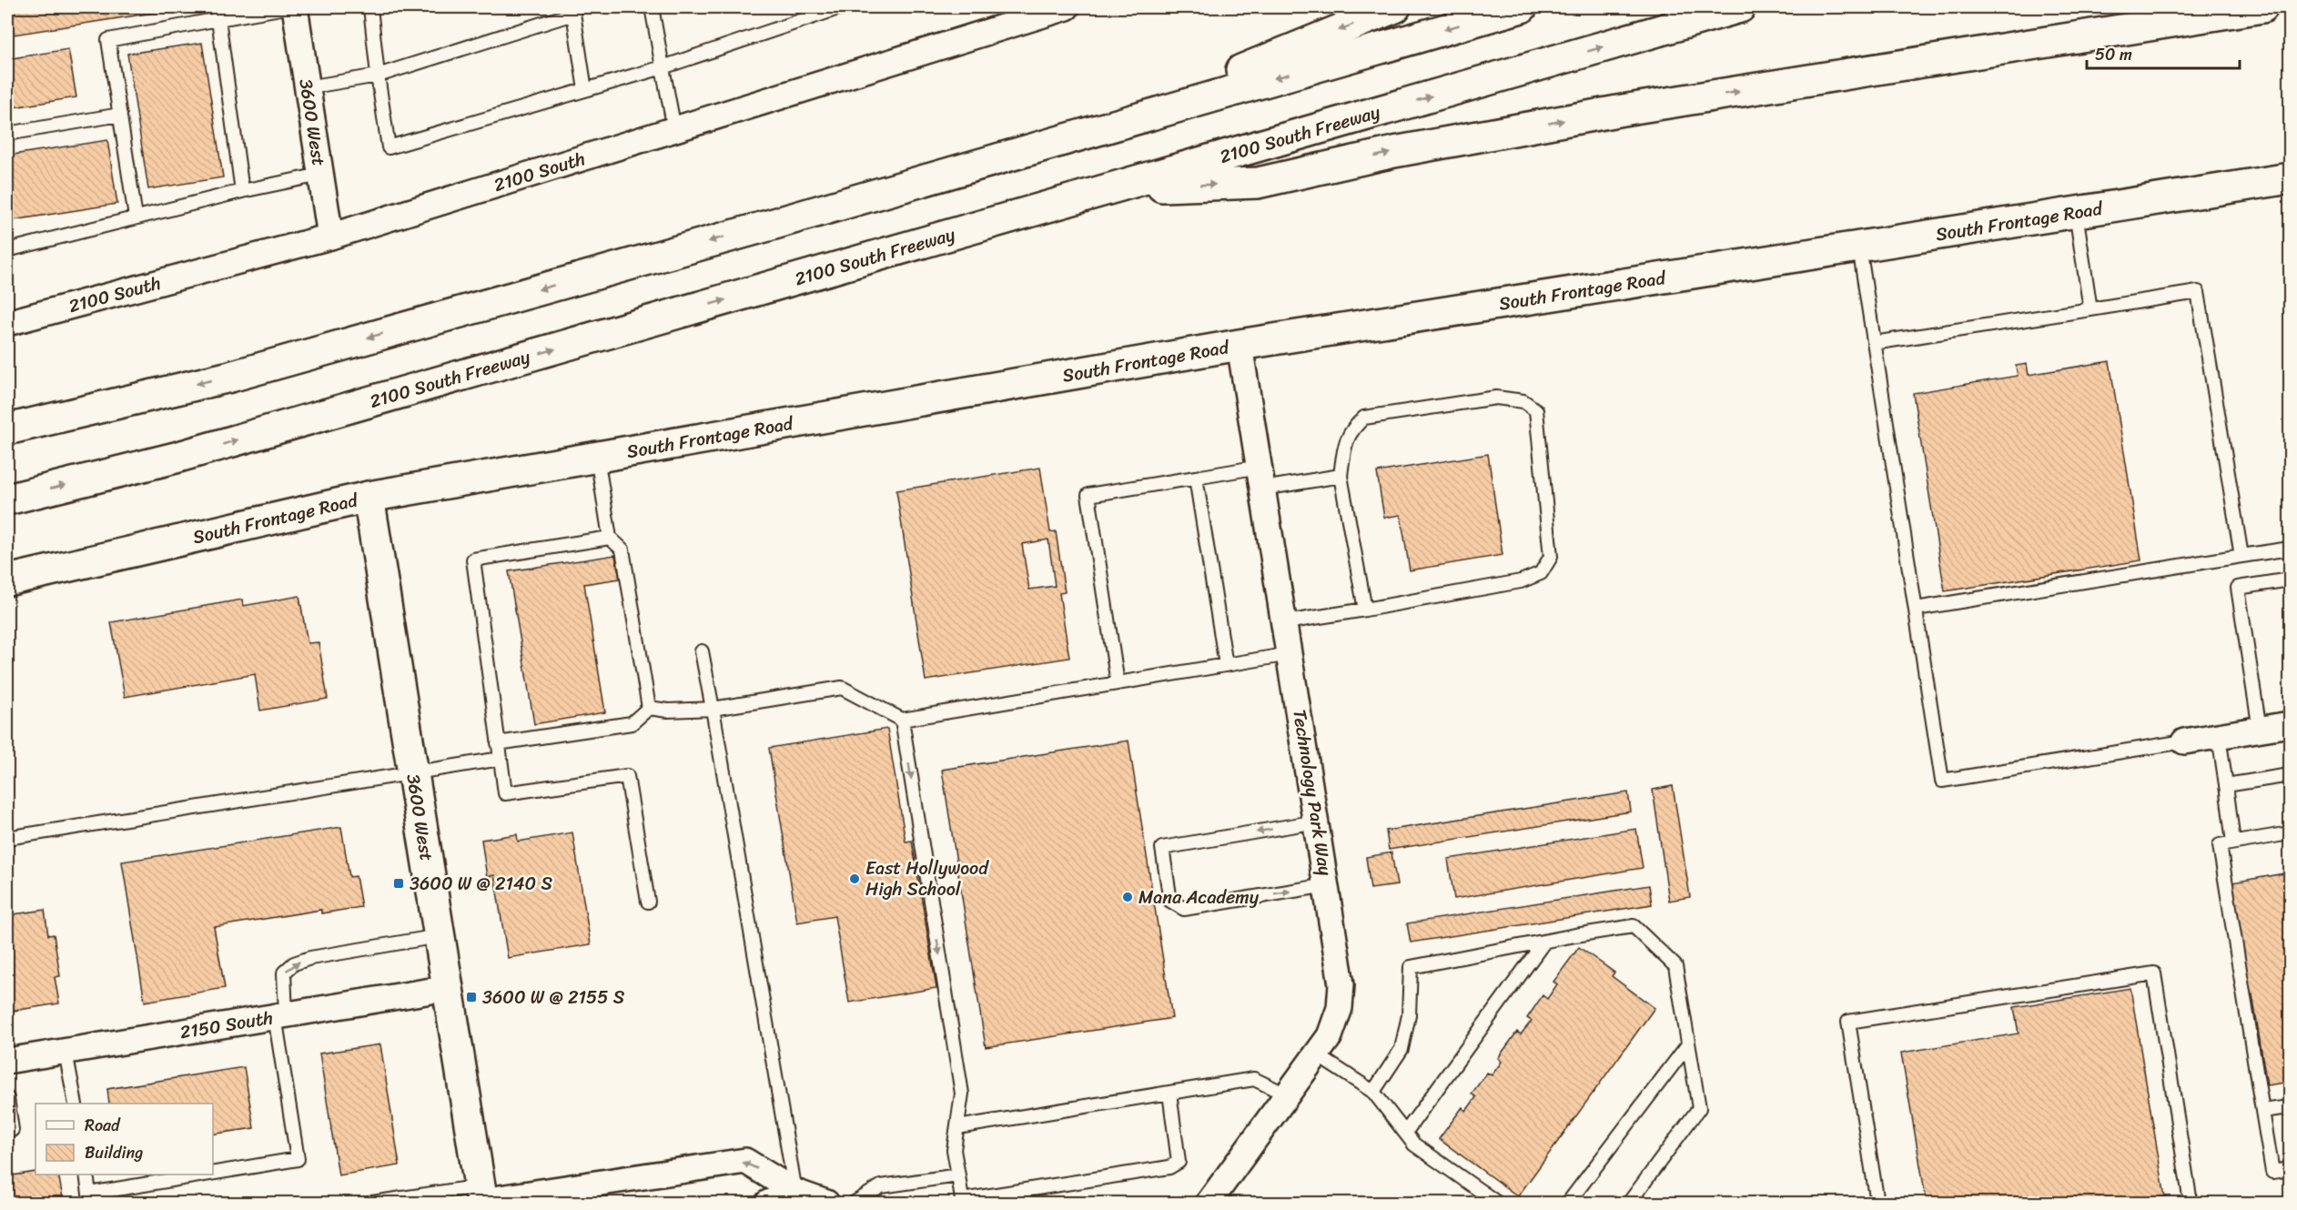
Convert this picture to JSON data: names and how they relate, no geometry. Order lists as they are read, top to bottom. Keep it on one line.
{"streets":{"main road":["3600 West","2100 South Freeway","South Frontage Road"],"street":["2100 South","Technology Park Way","2150 South"]},"crossings":[["3600 West","2100 South"],["3600 West","South Frontage Road"],["3600 West","2150 South"],["South Frontage Road","Technology Park Way"]],"places":{"other":["East Hollywood High School","Mana Academy"],"transit":["3600 W @ 2140 S","3600 W @ 2155 S"]},"legend":["Road","Building"],"scale_bar":"50 m"}
